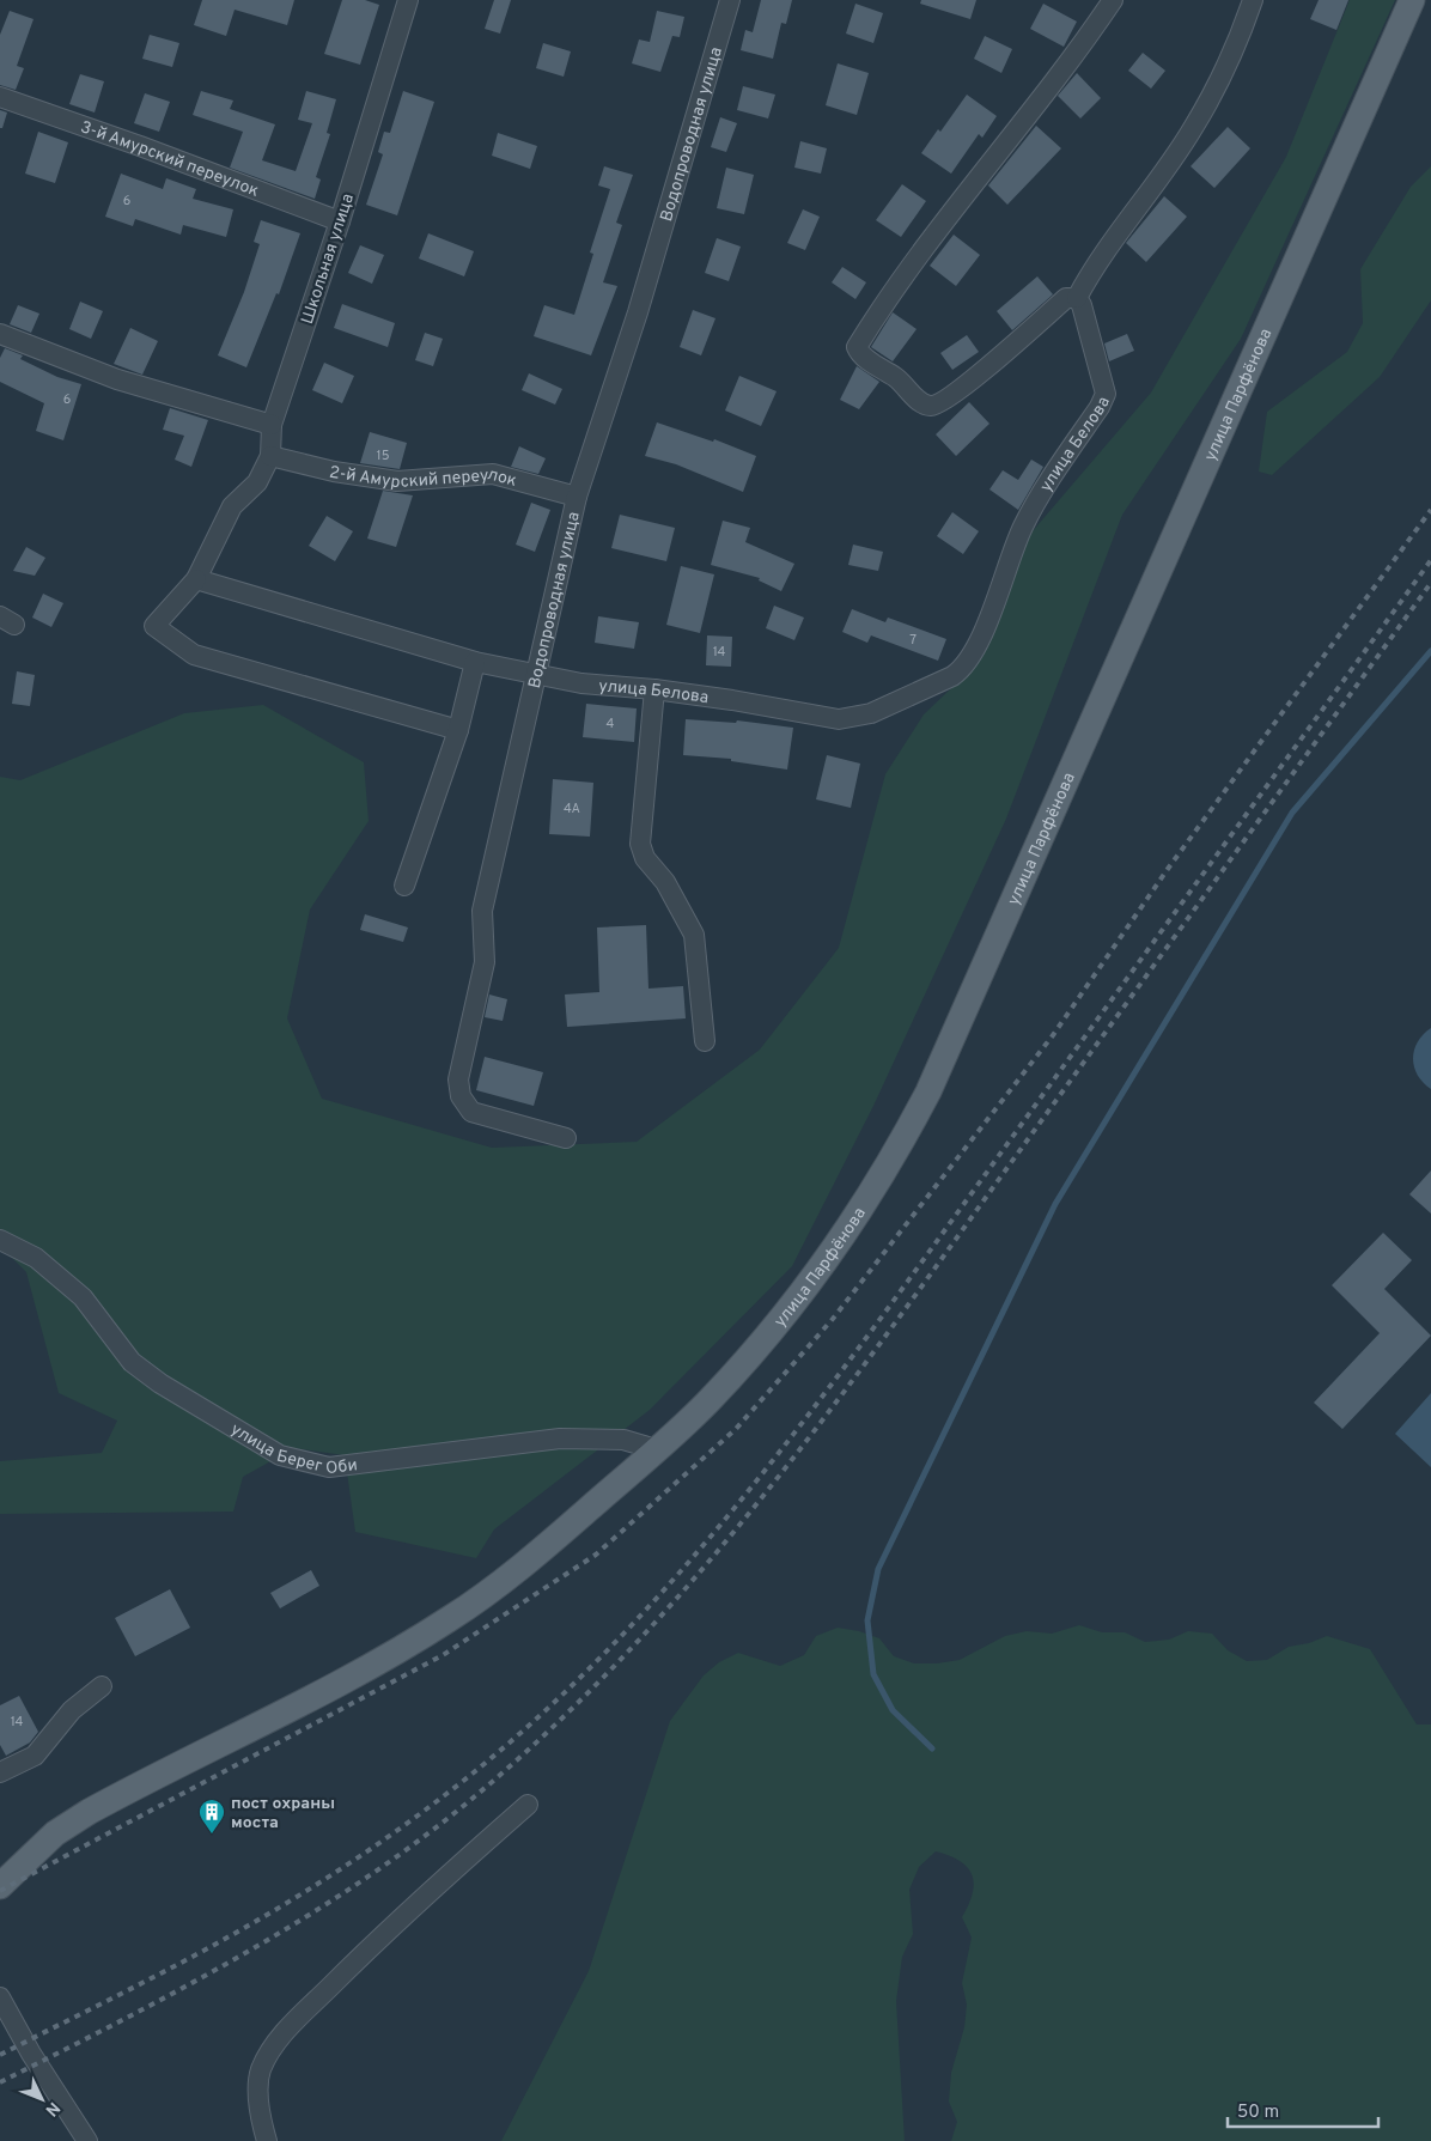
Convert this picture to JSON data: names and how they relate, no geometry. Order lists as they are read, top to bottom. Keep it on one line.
{"streets":{"main road":["улица Парфёнова"],"street":["Водопроводная улица","3-й Амурский переулок","Школьная улица","улица Белова","2-й Амурский переулок","улица Берег Оби"]},"crossings":[["Водопроводная улица","улица Белова"],["Водопроводная улица","2-й Амурский переулок"],["3-й Амурский переулок","Школьная улица"],["Школьная улица","улица Белова"],["Школьная улица","2-й Амурский переулок"],["улица Парфёнова","улица Берег Оби"]],"places":{"building":["пост охраны моста"]},"house_numbers":["6","6","15","7","14","4","4А","14"],"scale_bar":"50 m","north":"bottom right"}
